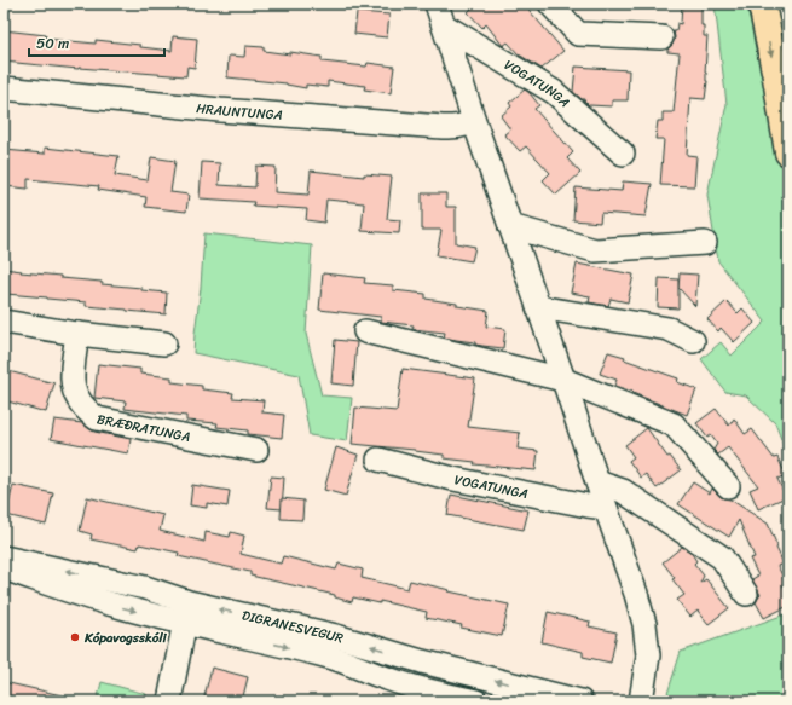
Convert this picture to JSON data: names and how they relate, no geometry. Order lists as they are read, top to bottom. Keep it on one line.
{"streets":{"street":["VOGATUNGA","HRAUNTUNGA","BRÆÐRATUNGA","DIGRANESVEGUR"]},"crossings":[["VOGATUNGA","HRAUNTUNGA"]],"places":["Kópavogsskóli"],"scale_bar":"50 m"}
